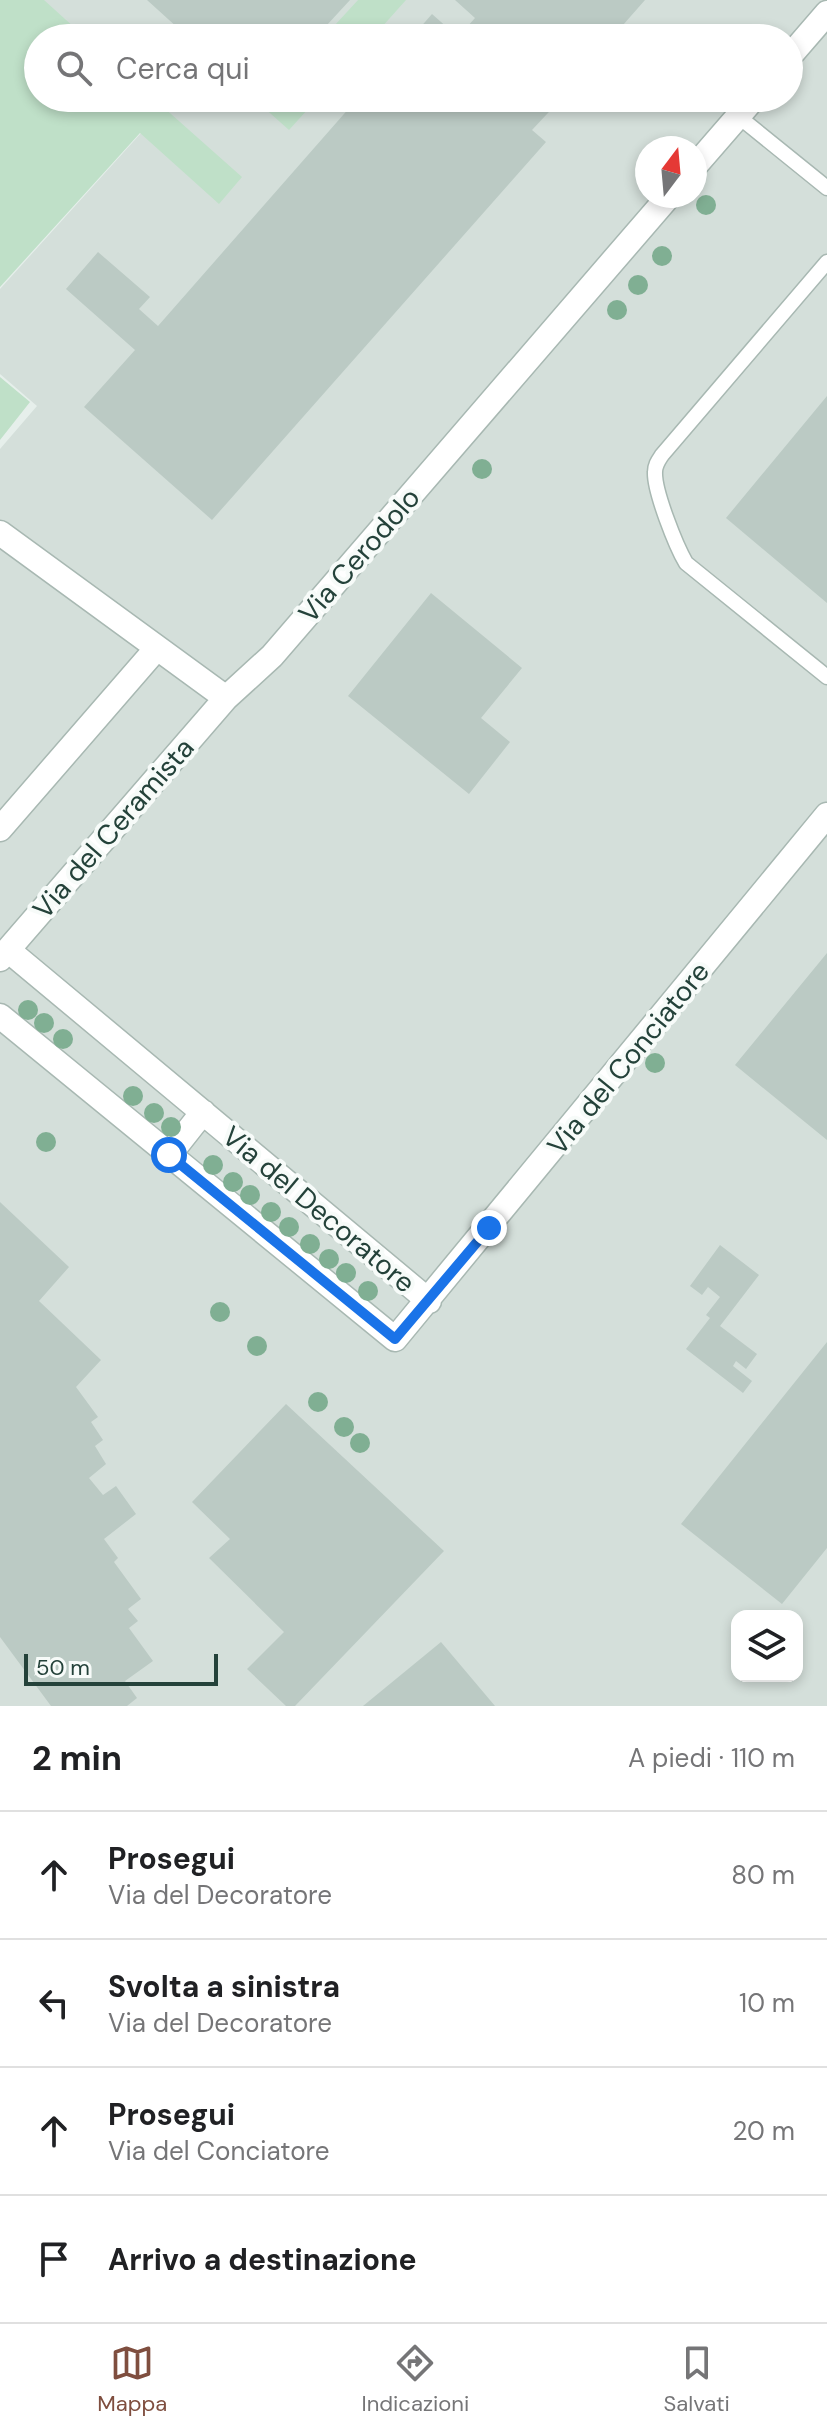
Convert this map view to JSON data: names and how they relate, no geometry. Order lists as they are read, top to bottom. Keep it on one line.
{"streets":{"street":["Via Cerodolo","Via del Ceramista","Via del Conciatore","Via del Decoratore"]},"crossings":[["Via Cerodolo","Via del Ceramista"],["Via del Ceramista","Via del Decoratore"],["Via del Conciatore","Via del Decoratore"]],"scale_bar":"50 m","north":"top","page":{"search":"Cerca qui","scale":"50 m","heading":["2 min","A piedi · 110 m"],"list":[["Prosegui","Via del Decoratore","80 m"],["Svolta a sinistra","Via del Decoratore","10 m"],["Prosegui","Via del Conciatore","20 m"],"Arrivo a destinazione"],"nav":["Mappa","Indicazioni","Salvati"]}}
